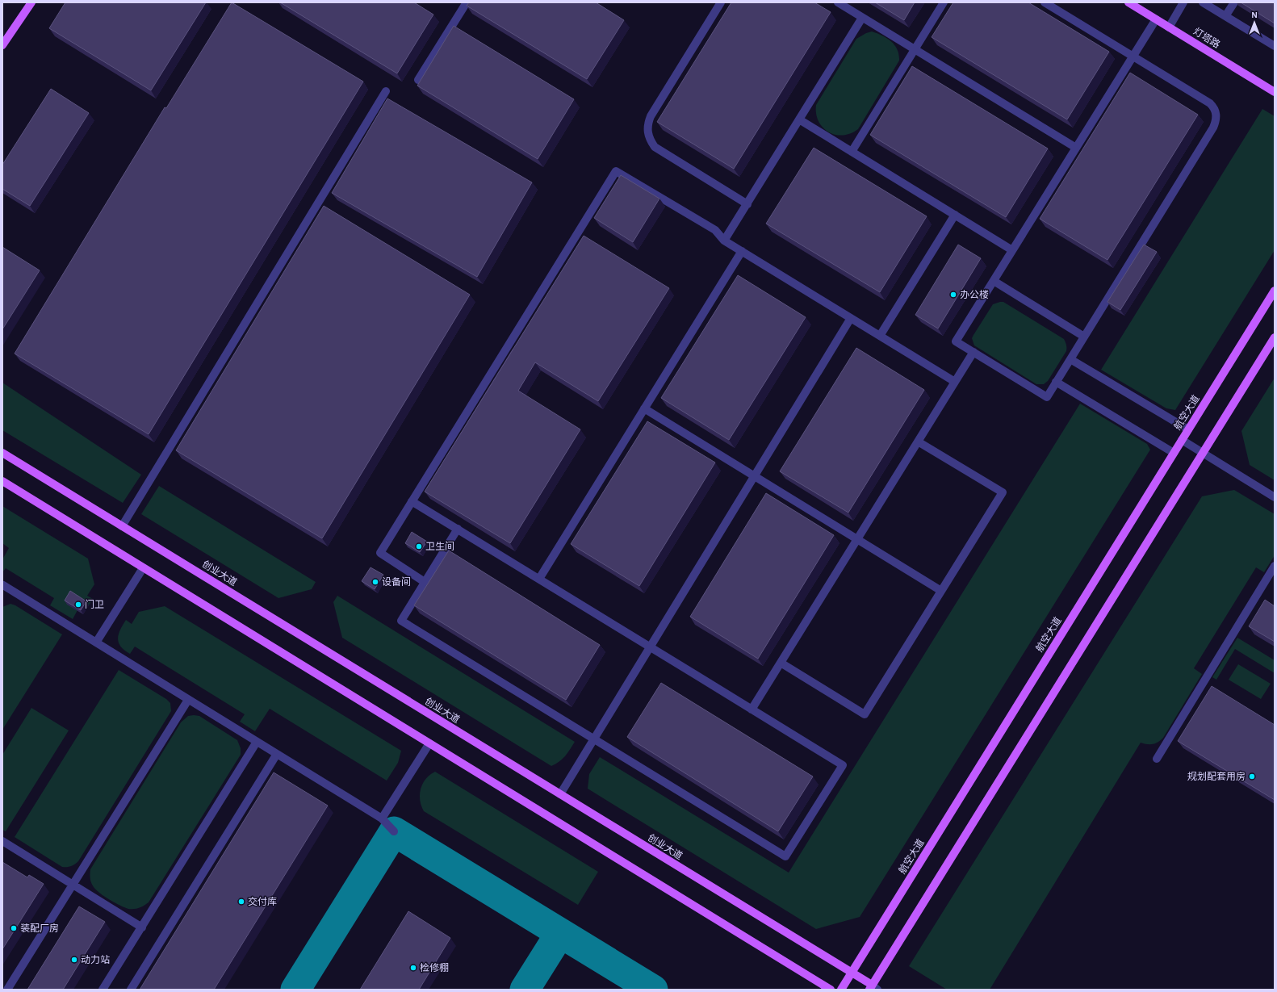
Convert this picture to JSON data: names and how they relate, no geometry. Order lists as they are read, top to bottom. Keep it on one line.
{"streets":{"main road":["灯塔路","航空大道","创业大道"]},"crossings":[["航空大道","创业大道"]],"places":["办公楼","卫生间","设备间","门卫","规划配套用房","交付库","装配厂房","动力站","检修棚"],"north":"top"}
